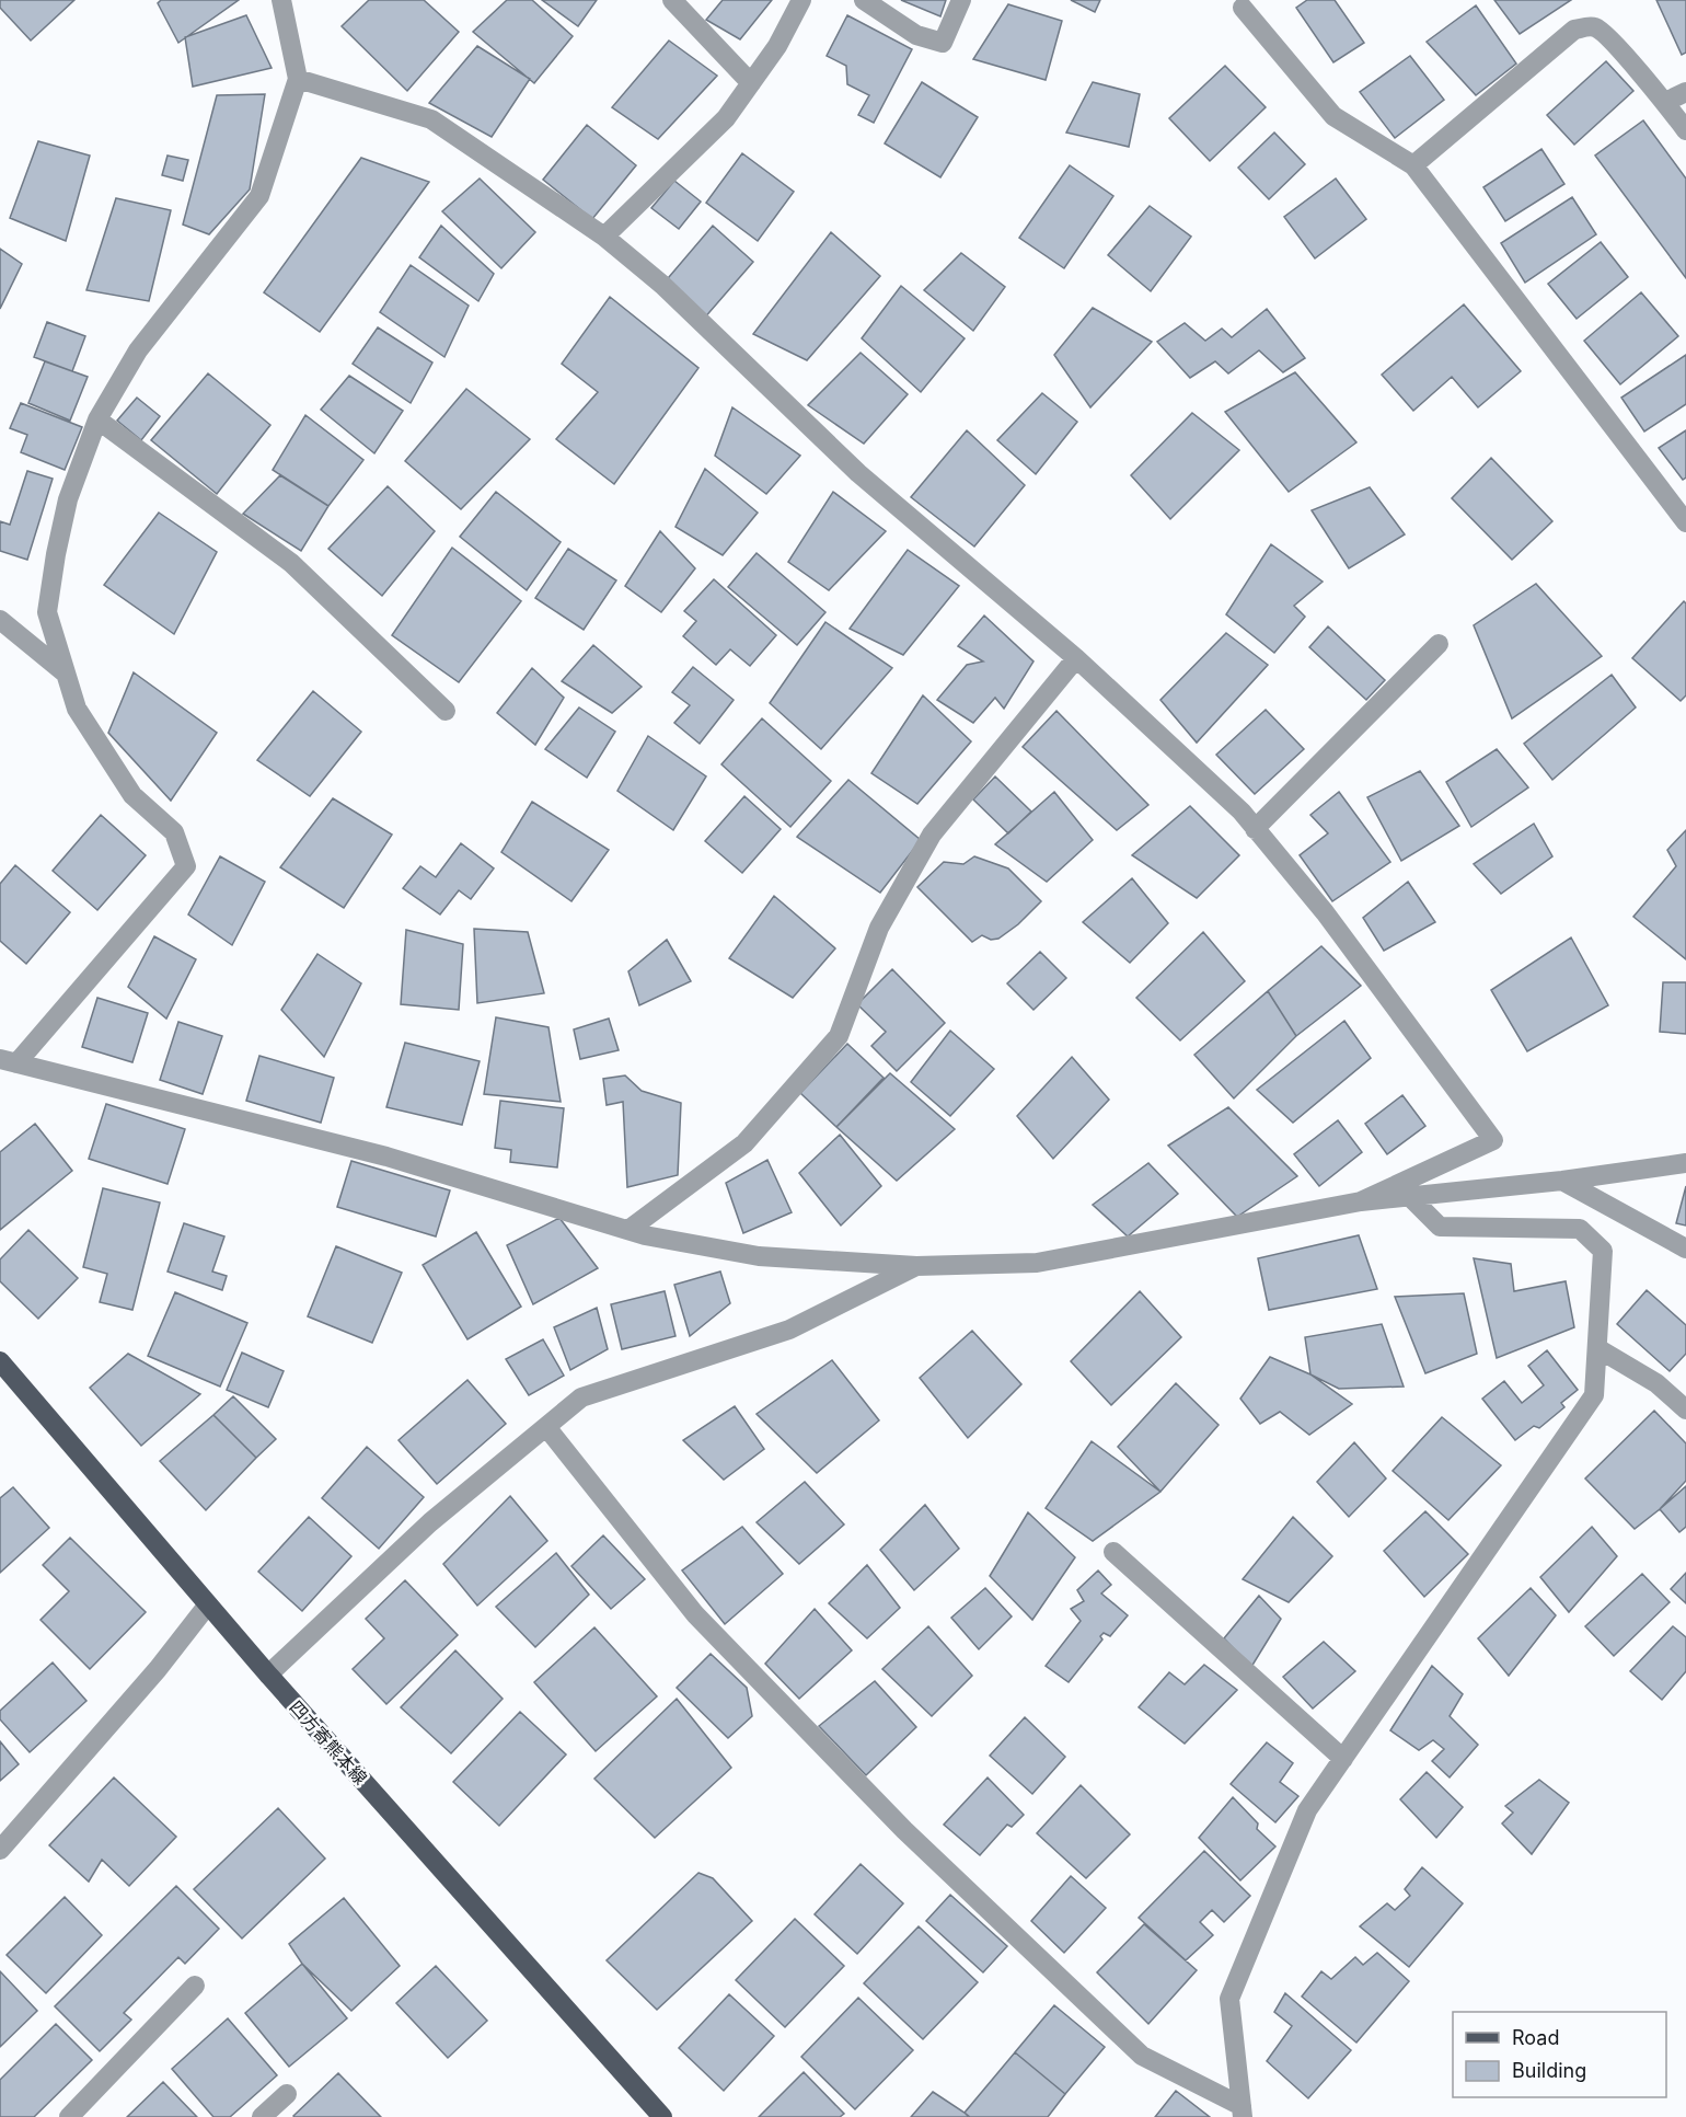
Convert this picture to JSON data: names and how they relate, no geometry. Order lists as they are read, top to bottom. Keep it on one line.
{"streets":{"main road":["四方寄熊本線"]},"legend":["Road","Building"]}
